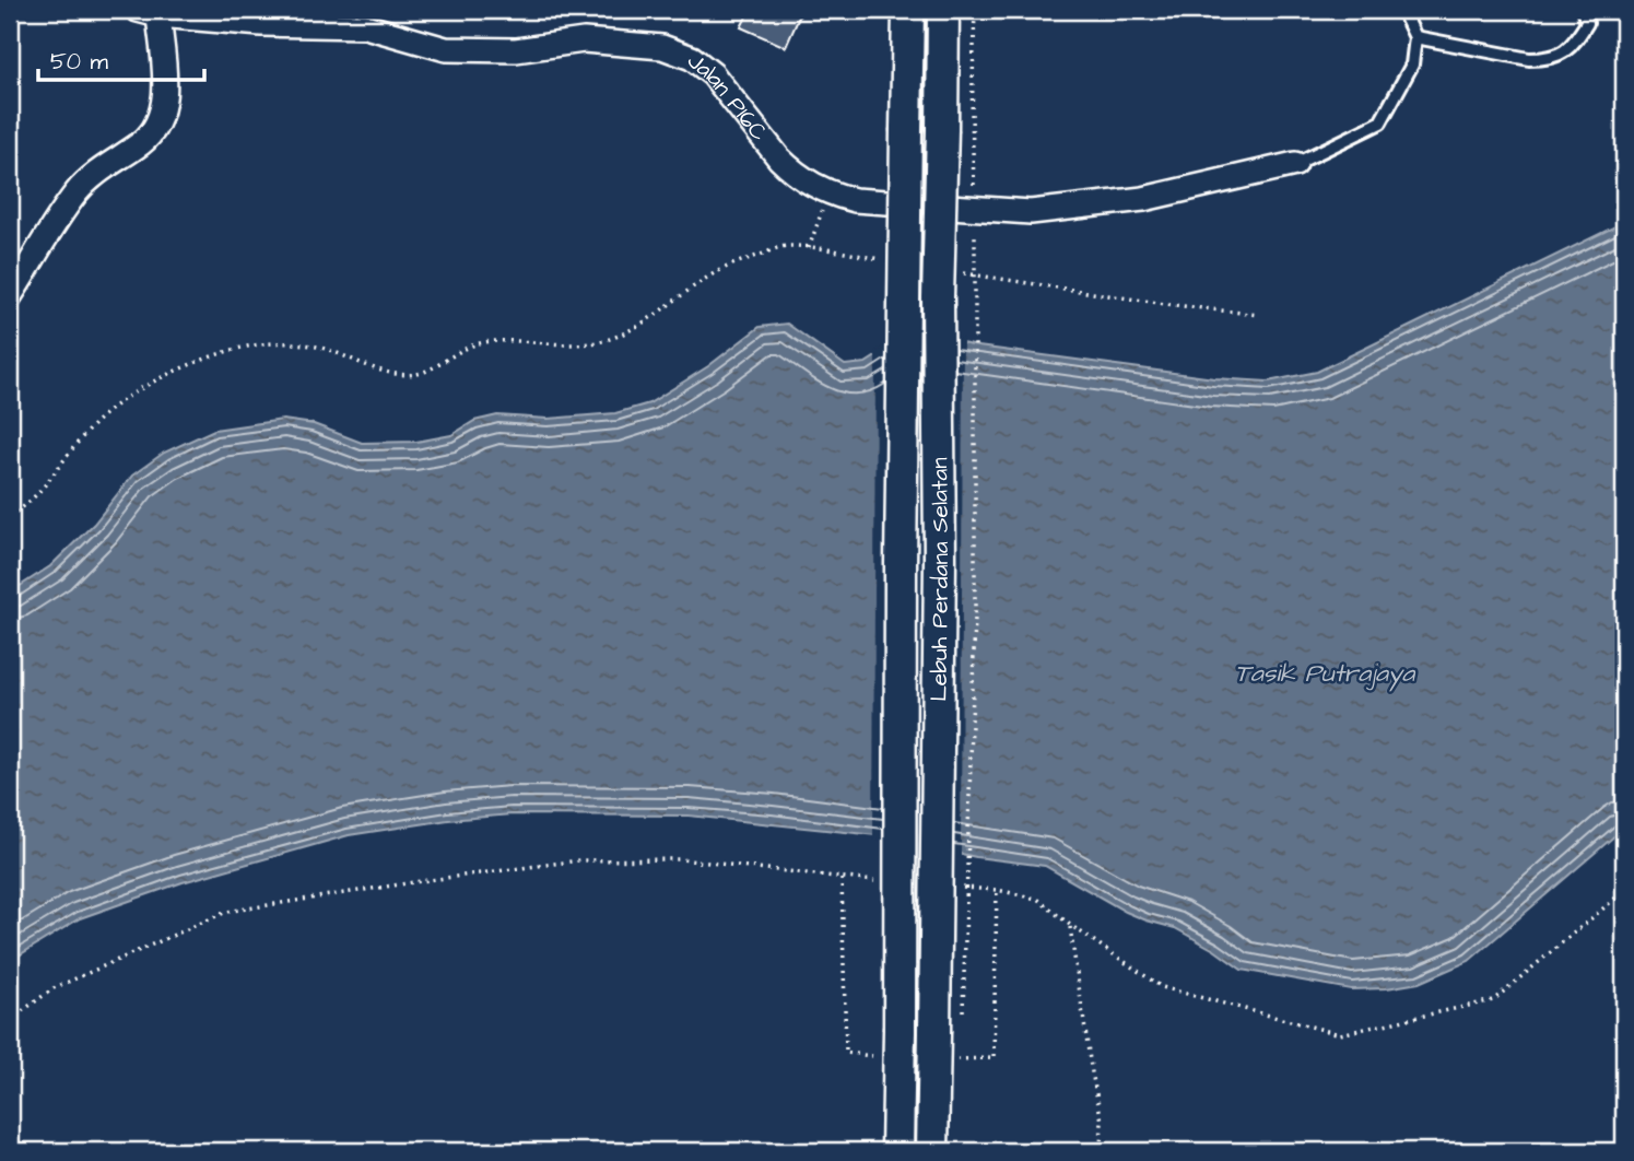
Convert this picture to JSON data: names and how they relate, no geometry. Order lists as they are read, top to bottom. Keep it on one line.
{"streets":{"main road":["Lebuh Perdana Selatan"],"street":["Jalan P16C"]},"water":["Tasik Putrajaya"],"scale_bar":"50 m"}
